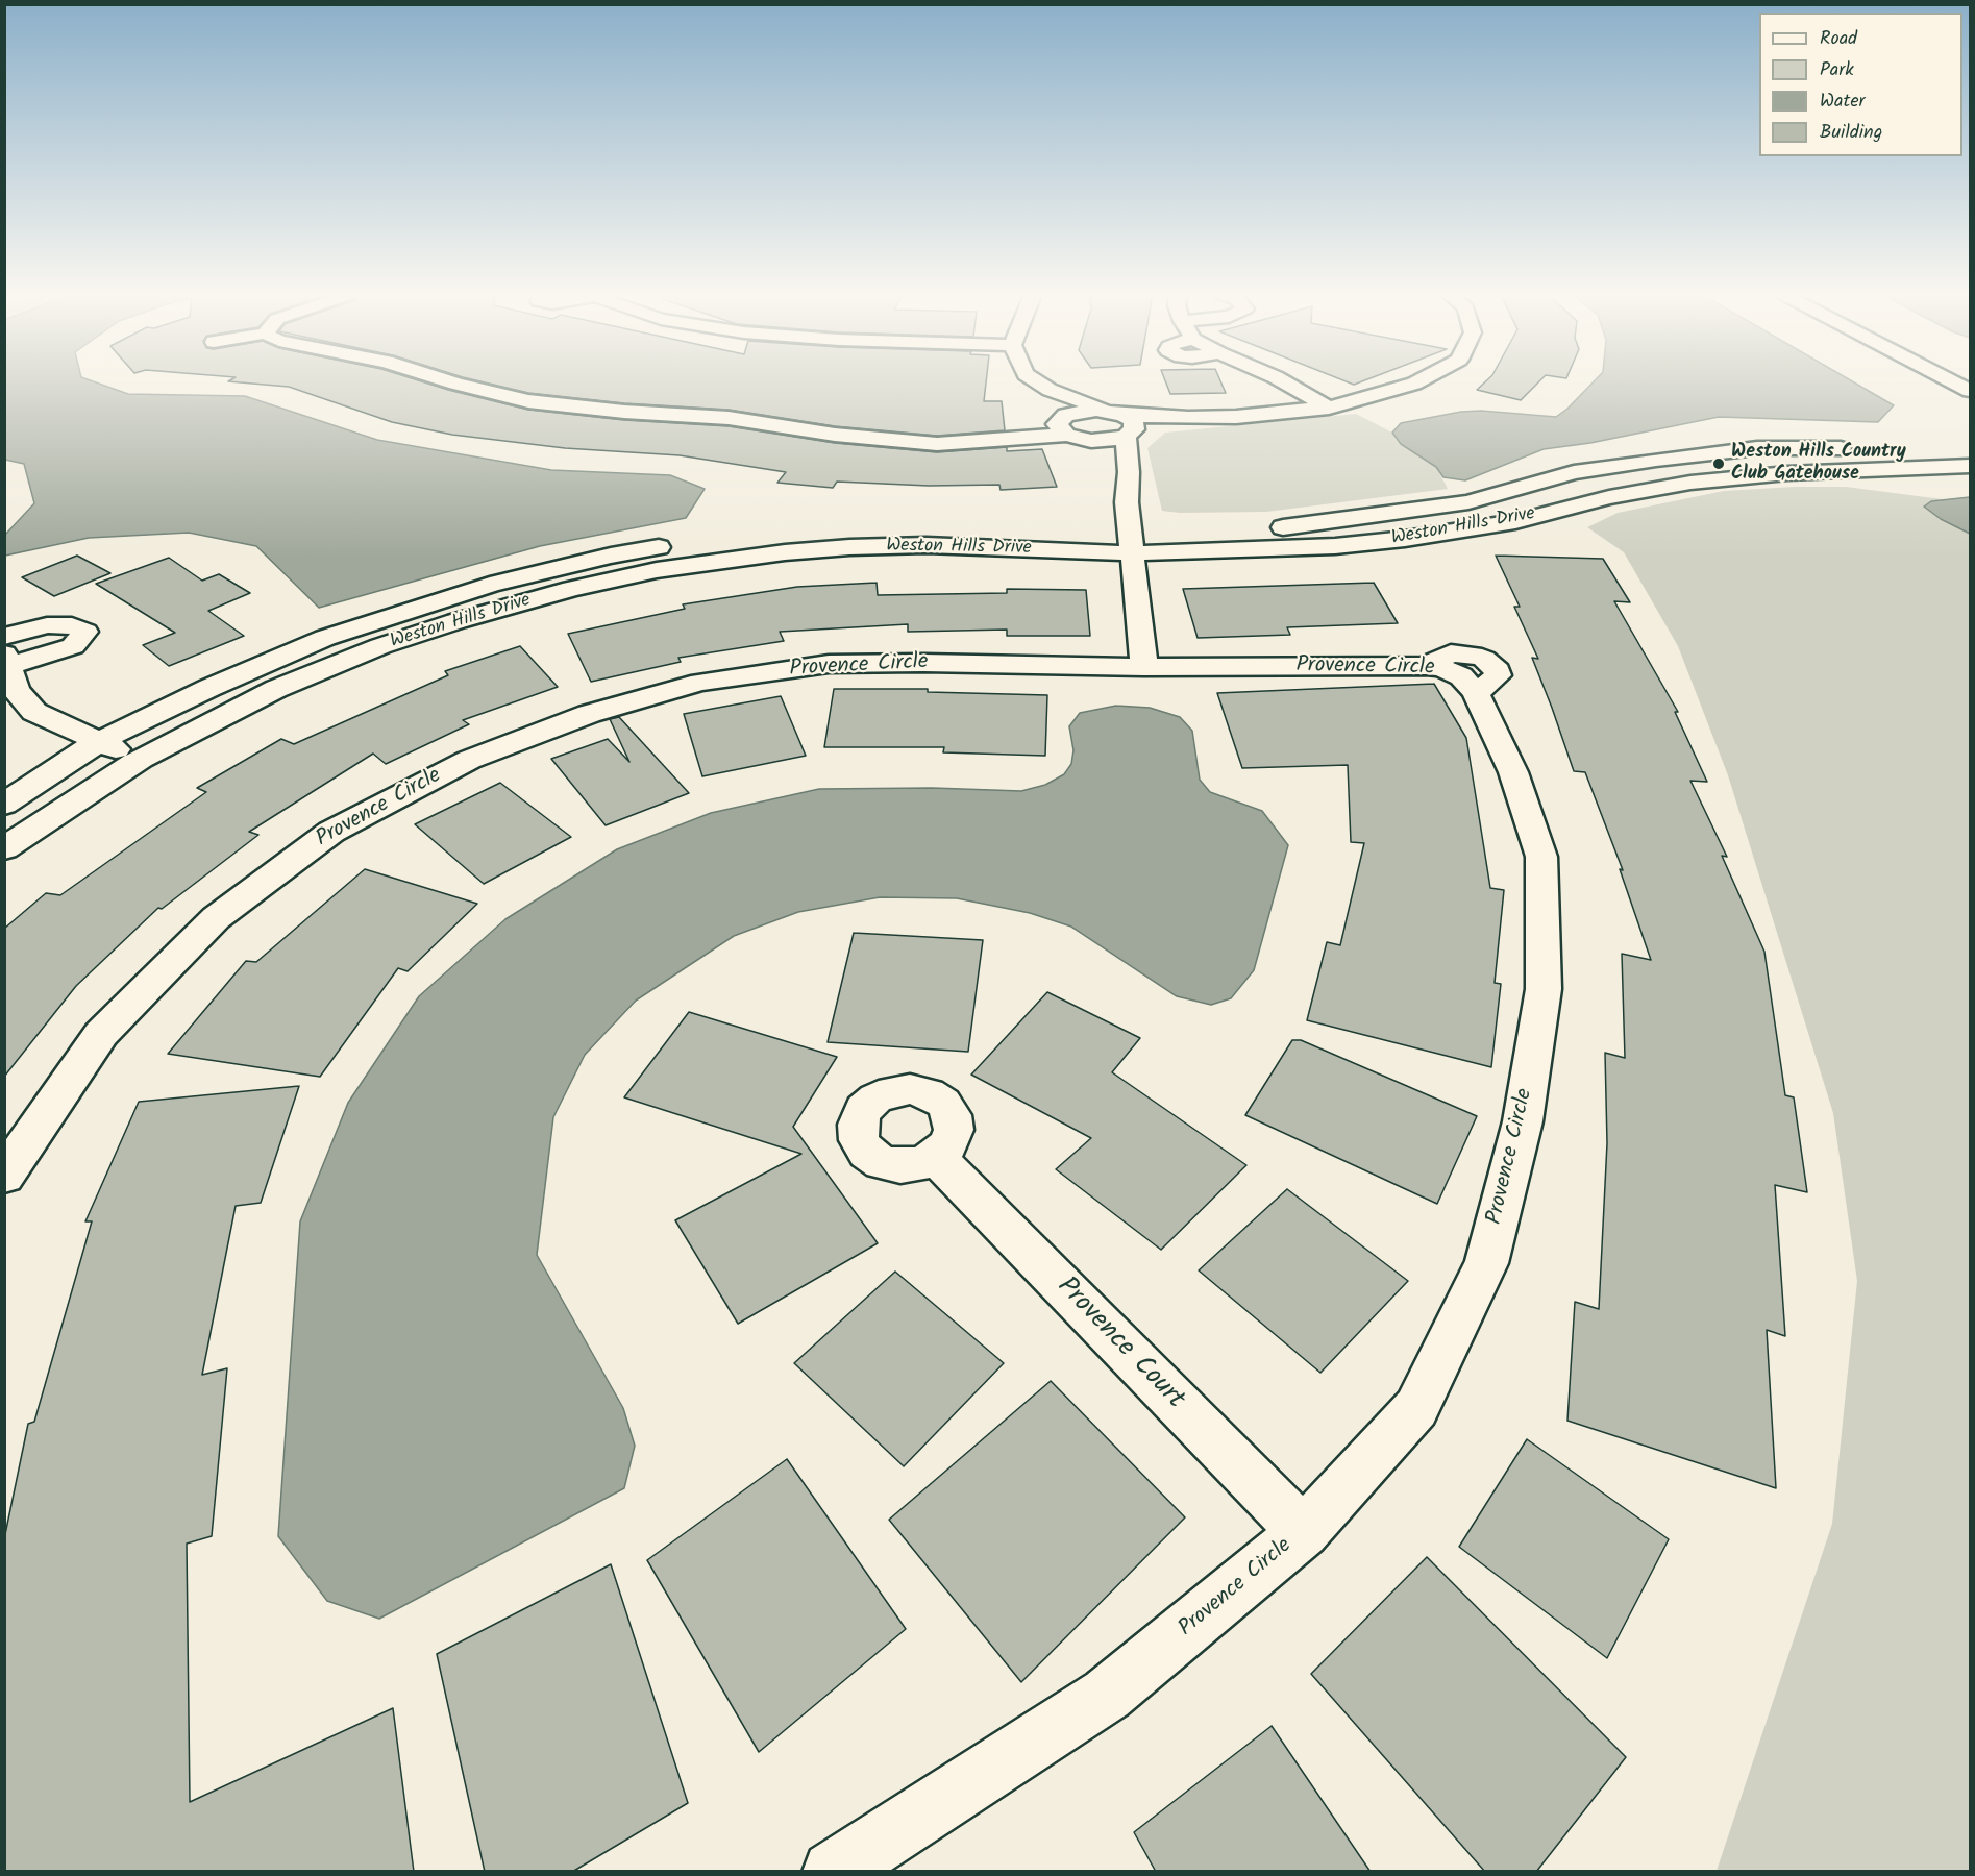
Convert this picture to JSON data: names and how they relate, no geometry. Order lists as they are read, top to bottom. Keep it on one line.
{"streets":{"street":["Weston Hills Drive","Provence Circle","Provence Court"]},"crossings":[["Provence Circle","Provence Court"]],"places":["Weston Hills Country Club Gatehouse"],"legend":["Road","Park","Water","Building"]}
